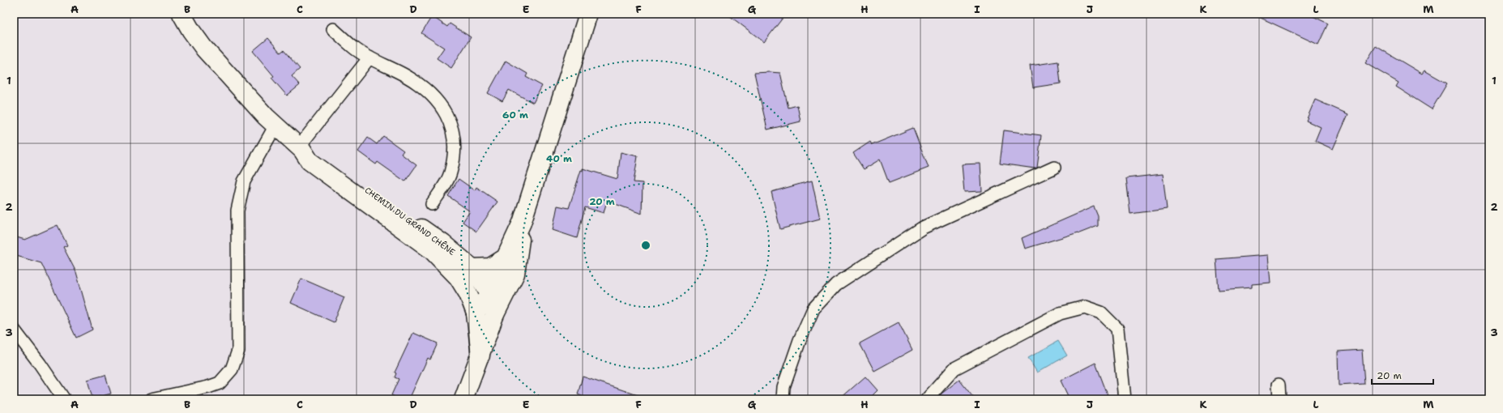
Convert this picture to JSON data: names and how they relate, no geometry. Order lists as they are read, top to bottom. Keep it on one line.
{"streets":{"main road":["CHEMIN DU GRAND CHÊNE"]},"scale_bar":"20 m","grid":{"columns":["A","B","C","D","E","F","G","H","I","J","K","L","M"],"rows":["1","2","3"]},"rings":["60 m","40 m","20 m"]}
